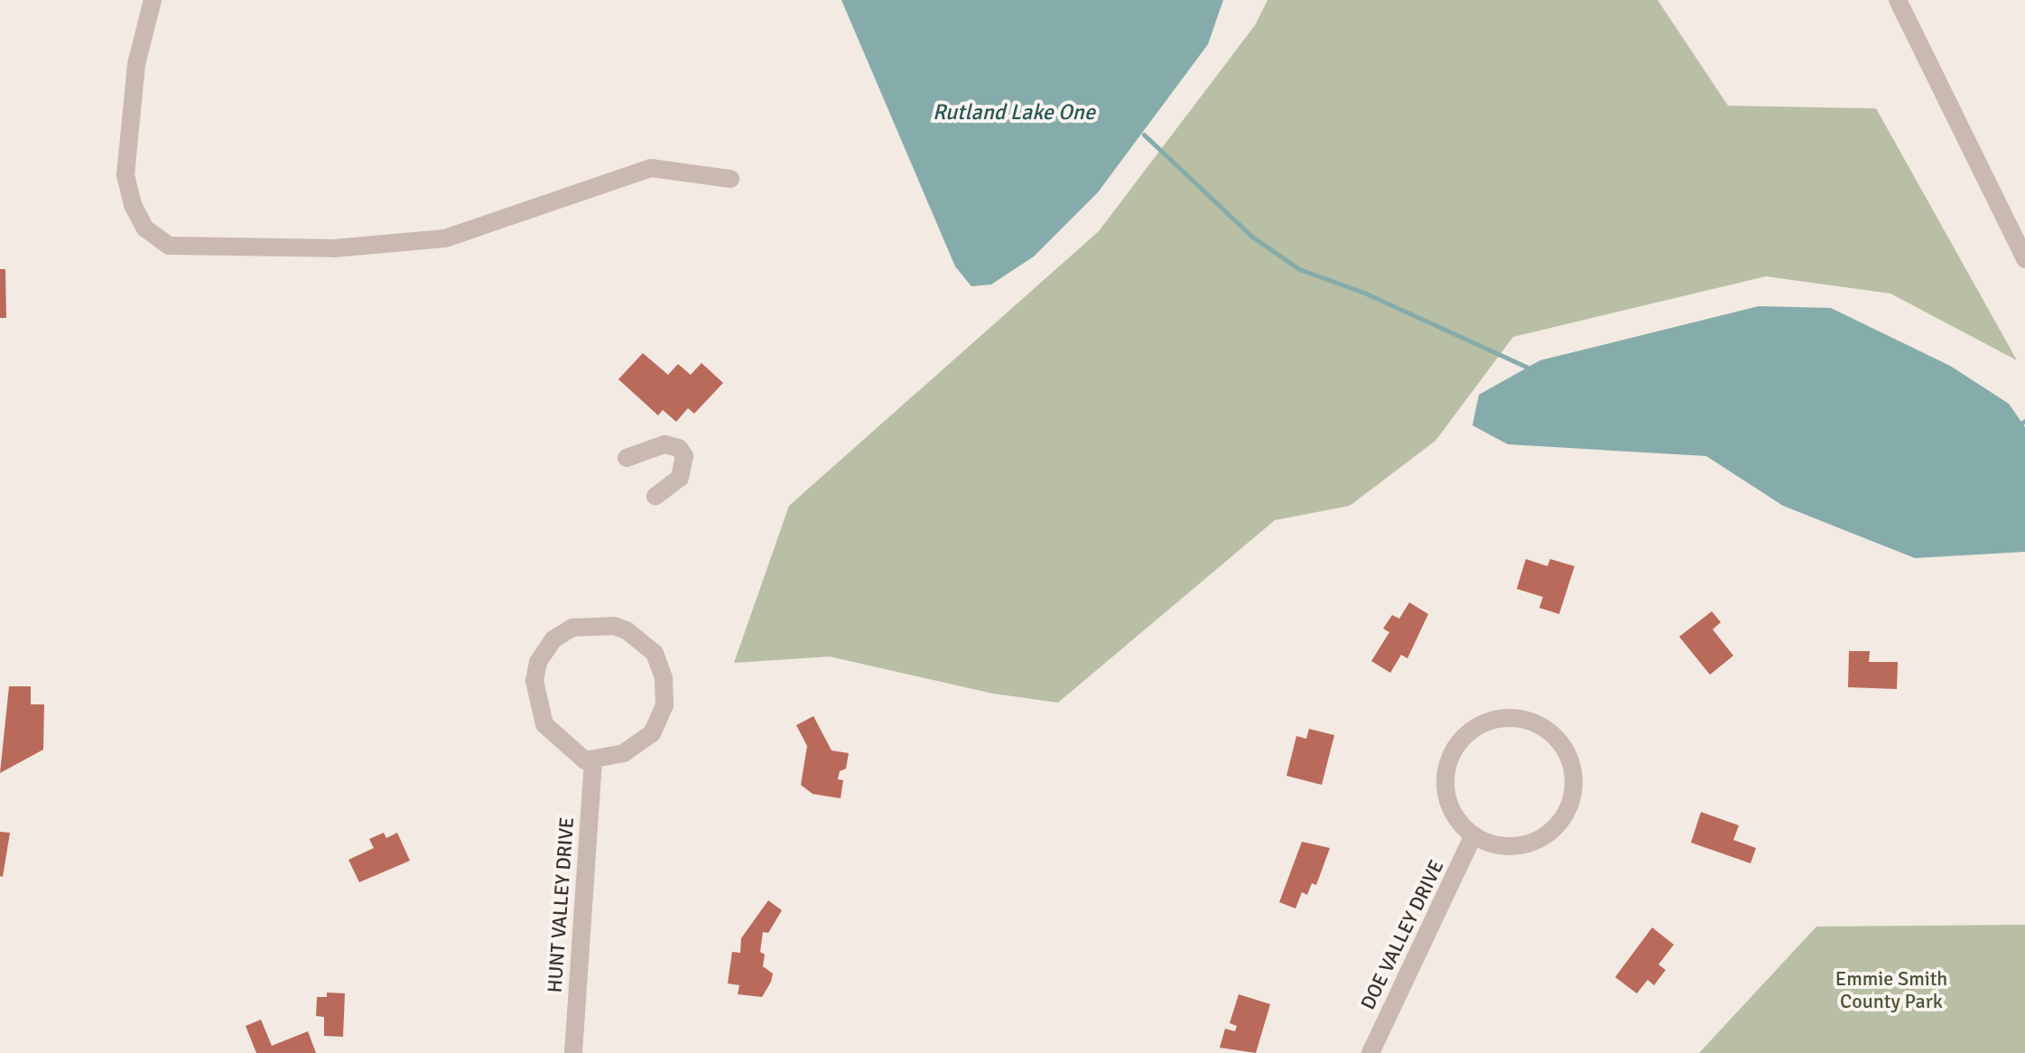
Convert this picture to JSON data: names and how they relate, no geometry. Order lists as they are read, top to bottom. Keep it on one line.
{"streets":{"street":["HUNT VALLEY DRIVE","DOE VALLEY DRIVE"]},"water":["Rutland Lake One"],"parks":["Emmie Smith County Park"]}
